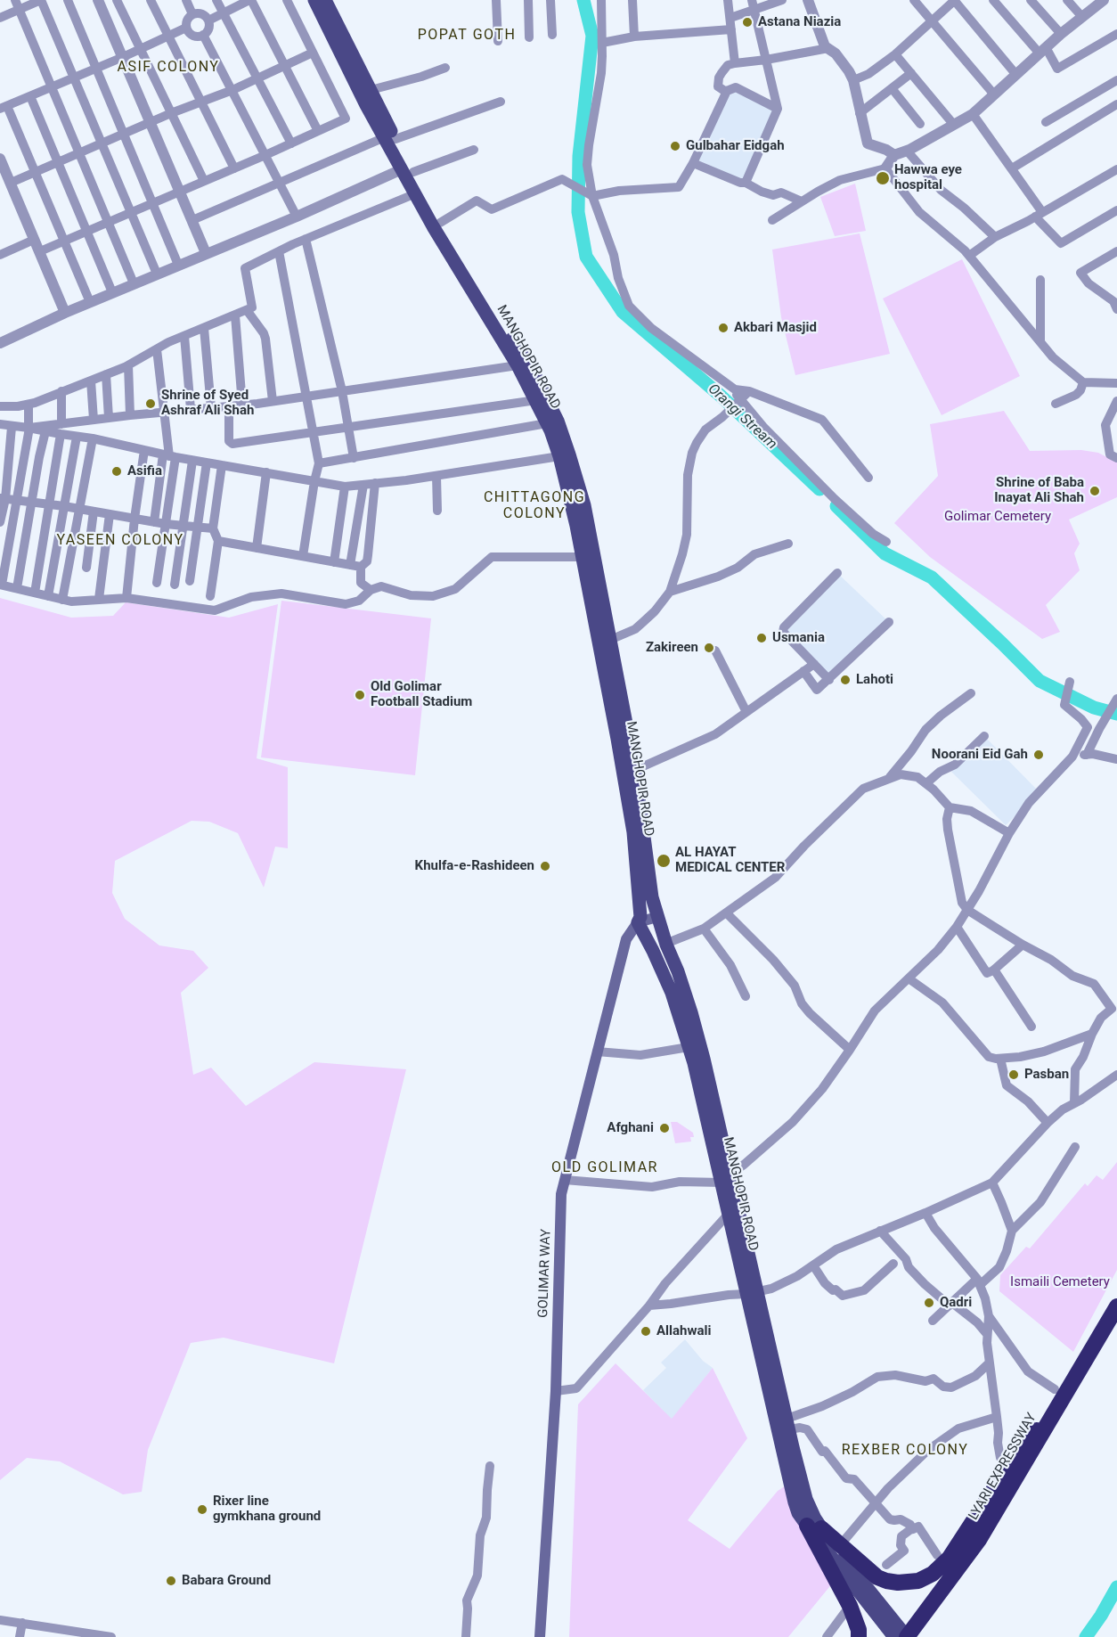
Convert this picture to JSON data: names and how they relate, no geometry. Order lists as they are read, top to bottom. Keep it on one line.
{"streets":{"highway":["LYARI EXPRESSWAY"],"main road":["MANGHOPIR ROAD","GOLIMAR WAY"]},"crossings":[["MANGHOPIR ROAD","GOLIMAR WAY"],["MANGHOPIR ROAD","LYARI EXPRESSWAY"]],"districts":["POPAT GOTH","ASIF COLONY","CHITTAGONG COLONY","YASEEN COLONY","OLD GOLIMAR","REXBER COLONY"],"water":["Orangi Stream"],"parks":["Golimar Cemetery","Ismaili Cemetery"],"places":["Astana Niazia","Gulbahar Eidgah","Hawwa eye hospital","Akbari Masjid","Shrine of Syed Ashraf Ali Shah","Asifia","Shrine of Baba Inayat Ali Shah","Usmania","Zakireen","Lahoti","Old Golimar Football Stadium","Noorani Eid Gah","AL HAYAT MEDICAL CENTER","Khulfa-e-Rashideen","Pasban","Afghani","Qadri","Allahwali","Rixer line gymkhana ground","Babara Ground"]}
